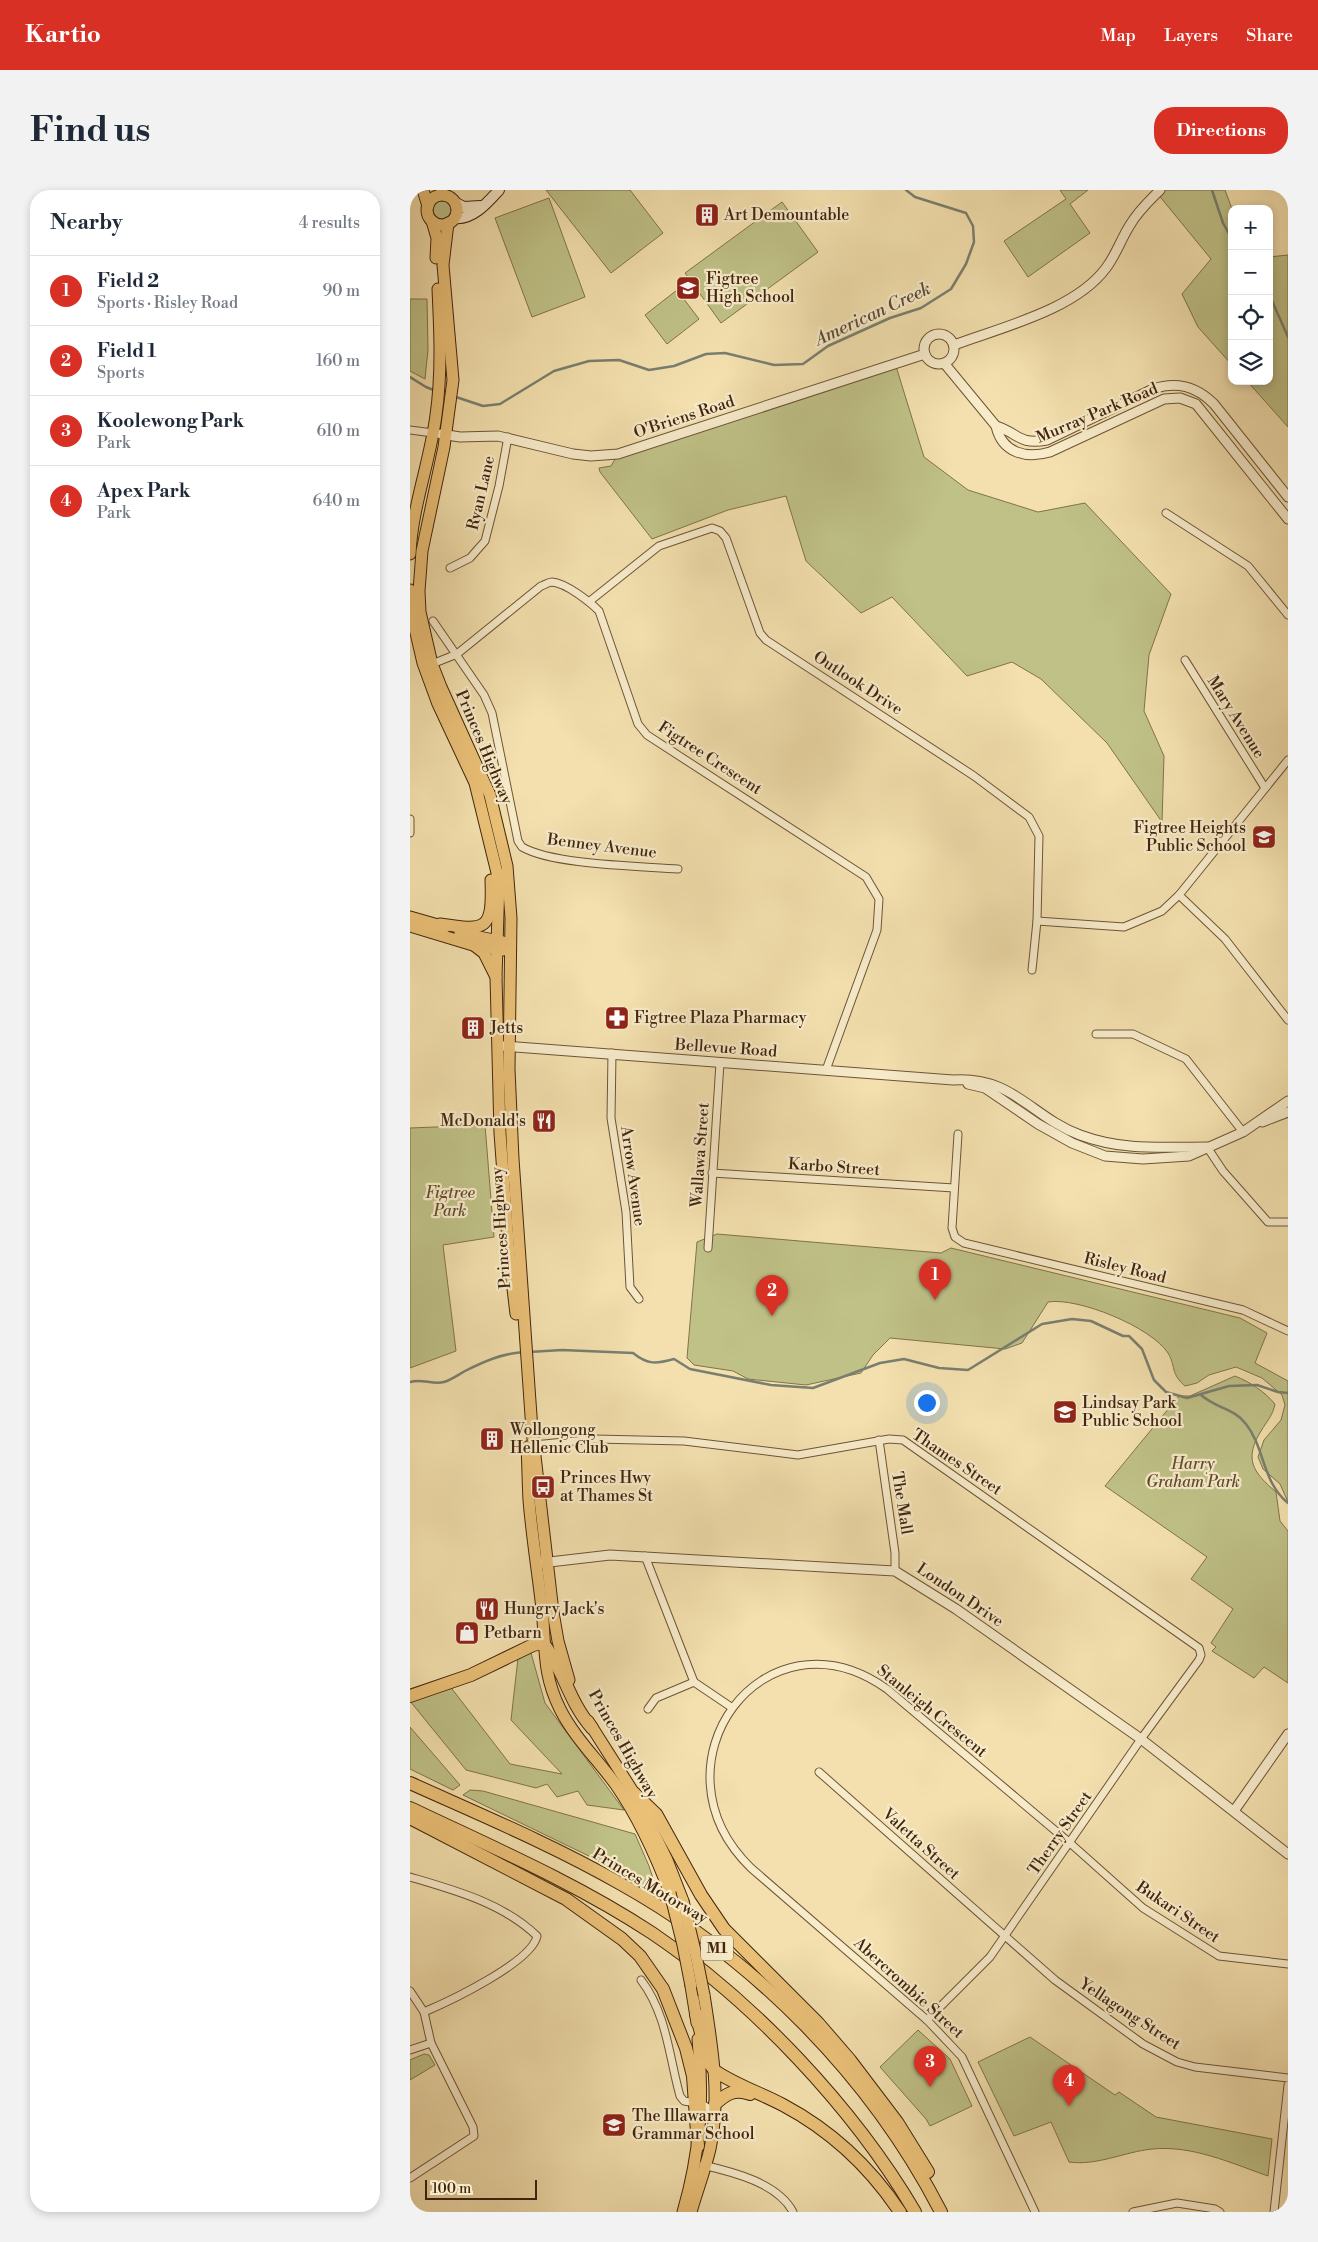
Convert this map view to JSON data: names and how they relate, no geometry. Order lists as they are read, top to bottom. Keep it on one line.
{"streets":{"highway":["Princes Motorway","M1"],"main road":["Princes Highway"],"street":["Murray Park Road","O'Briens Road","Ryan Lane","Outlook Drive","Mary Avenue","Figtree Crescent","Benney Avenue","Bellevue Road","Wallawa Street","Karbo Street","Arrow Avenue","Risley Road","Thames Street","The Mall","London Drive","Stanleigh Crescent","Therry Street","Valetta Street","Bukari Street","Abercrombie Street","Yellagong Street"]},"crossings":[["Murray Park Road","O'Briens Road"],["O'Briens Road","Ryan Lane"],["O'Briens Road","Princes Highway"],["Outlook Drive","Figtree Crescent"],["Princes Highway","Benney Avenue"],["Princes Highway","Bellevue Road"],["Princes Highway","Thames Street"],["Princes Highway","London Drive"],["Figtree Crescent","Bellevue Road"],["Bellevue Road","Wallawa Street"],["Bellevue Road","Arrow Avenue"],["Wallawa Street","Karbo Street"],["Karbo Street","Risley Road"],["Thames Street","The Mall"],["Thames Street","Therry Street"],["The Mall","London Drive"],["London Drive","Therry Street"],["Stanleigh Crescent","Therry Street"],["Stanleigh Crescent","Bukari Street"],["Stanleigh Crescent","Abercrombie Street"],["Therry Street","Valetta Street"],["Therry Street","Bukari Street"],["Therry Street","Abercrombie Street"],["Therry Street","Yellagong Street"],["Valetta Street","Yellagong Street"]],"water":["American Creek"],"parks":["Figtree Park","Harry Graham Park"],"places":{"building":["Art Demountable","Jetts","Wollongong Hellenic Club"],"school or university":["Figtree High School","Figtree Heights Public School","Lindsay Park Public School","The Illawarra Grammar School"],"pharmacy":["Figtree Plaza Pharmacy"],"restaurant":["McDonald's","Hungry Jack's"],"bus stop":["Princes Hwy at Thames St"],"shop":["Petbarn"]},"scale_bar":"100 m","page":{"header":"Kartio","nav":["Map","Layers","Share"],"buttons":"Directions","title":"Find us","heading":["Nearby","4 results"],"map_buttons":["+","−"],"list":[{"mark":"1","name":"Field 2","note":"Sports · Risley Road","value":"90 m"},{"mark":"2","name":"Field 1","note":"Sports","value":"160 m"},{"mark":"3","name":"Koolewong Park","note":"Park","value":"610 m"},{"mark":"4","name":"Apex Park","note":"Park","value":"640 m"}],"pins":["1","2","3","4"],"scale":"100 m"}}
